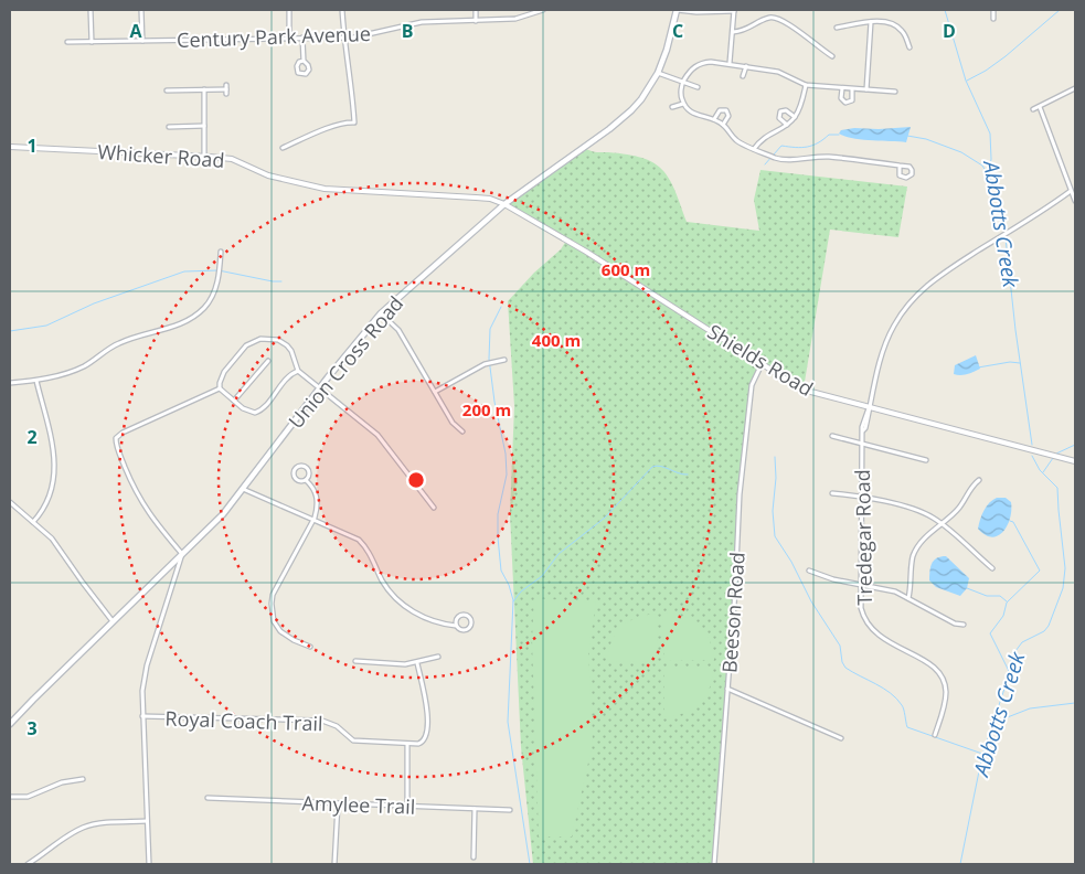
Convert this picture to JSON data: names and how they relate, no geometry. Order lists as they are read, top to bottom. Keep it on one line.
{"streets":{"main road":["Union Cross Road"],"street":["Century Park Avenue","Whicker Road","Shields Road","Tredegar Road","Beeson Road","Royal Coach Trail","Amylee Trail"]},"crossings":[["Whicker Road","Shields Road"],["Whicker Road","Union Cross Road"],["Shields Road","Union Cross Road"],["Shields Road","Tredegar Road"],["Shields Road","Beeson Road"]],"water":["Abbotts Creek"],"grid":{"columns":["A","B","C","D"],"rows":["1","2","3"]},"rings":["600 m","400 m","200 m"]}
